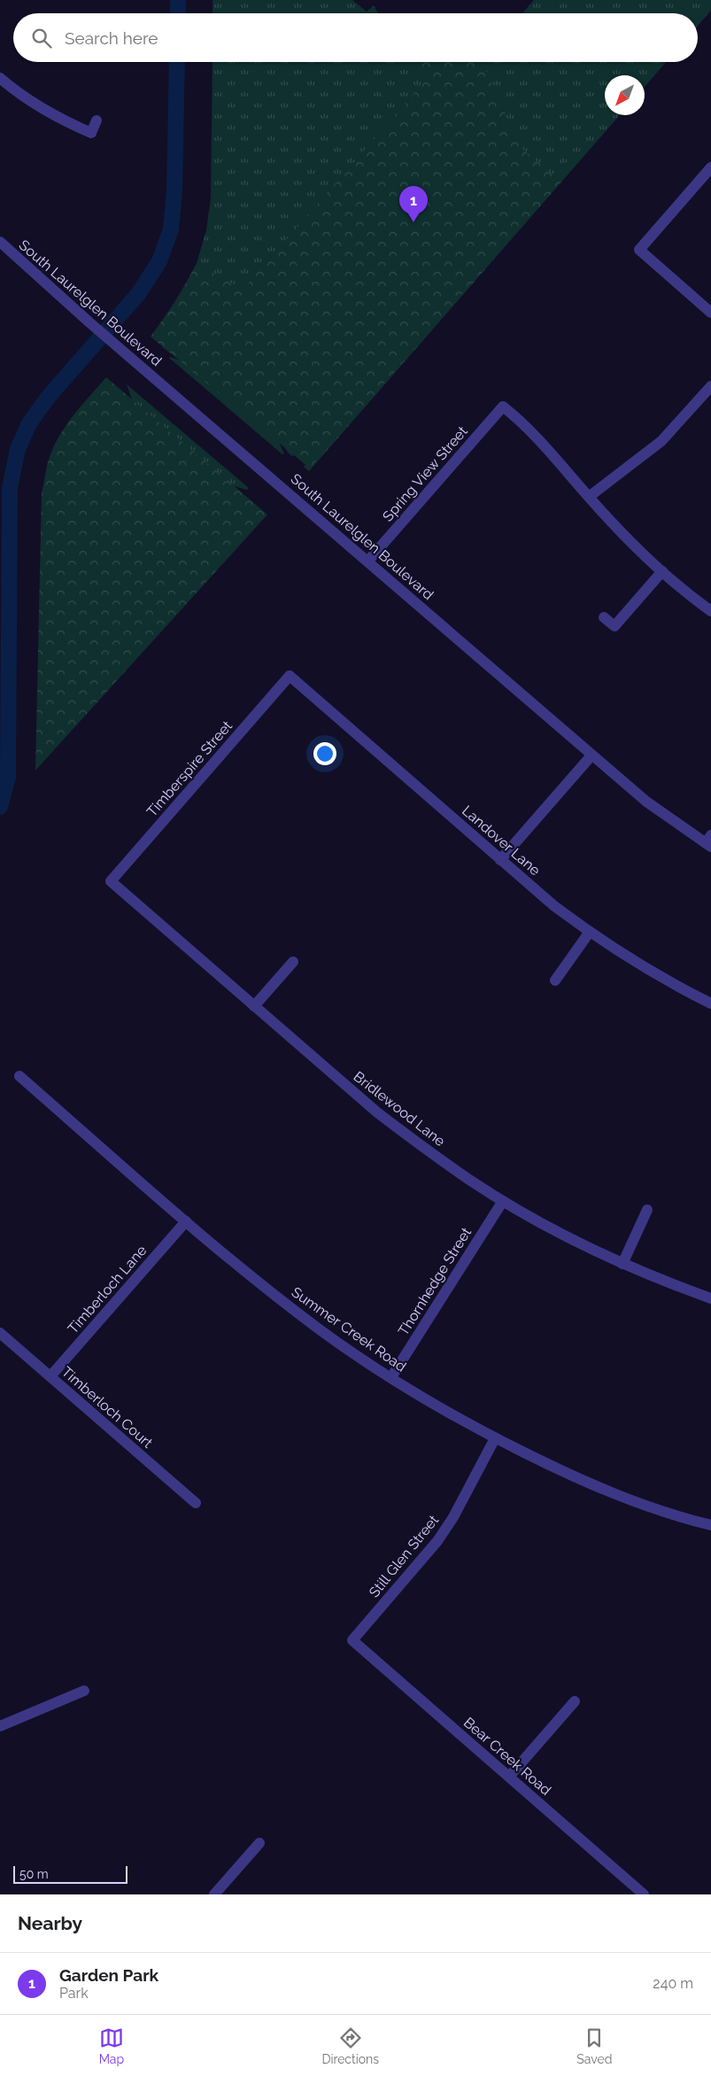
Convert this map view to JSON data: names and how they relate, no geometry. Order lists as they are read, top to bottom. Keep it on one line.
{"streets":{"street":["South Laurelglen Boulevard","Spring View Street","Timberspire Street","Landover Lane","Bridlewood Lane","Thornhedge Street","Timberloch Lane","Summer Creek Road","Timberloch Court","Still Glen Street","Bear Creek Road"]},"crossings":[["South Laurelglen Boulevard","Spring View Street"],["Timberspire Street","Landover Lane"],["Timberspire Street","Bridlewood Lane"],["Bridlewood Lane","Thornhedge Street"],["Thornhedge Street","Summer Creek Road"],["Timberloch Lane","Summer Creek Road"],["Timberloch Lane","Timberloch Court"],["Summer Creek Road","Still Glen Street"],["Still Glen Street","Bear Creek Road"]],"scale_bar":"50 m","north":"bottom left","page":{"search":"Search here","pins":"1","scale":"50 m","heading":"Nearby","list":[{"mark":"1","name":"Garden Park","note":"Park","value":"240 m"}],"nav":["Map","Directions","Saved"]}}
